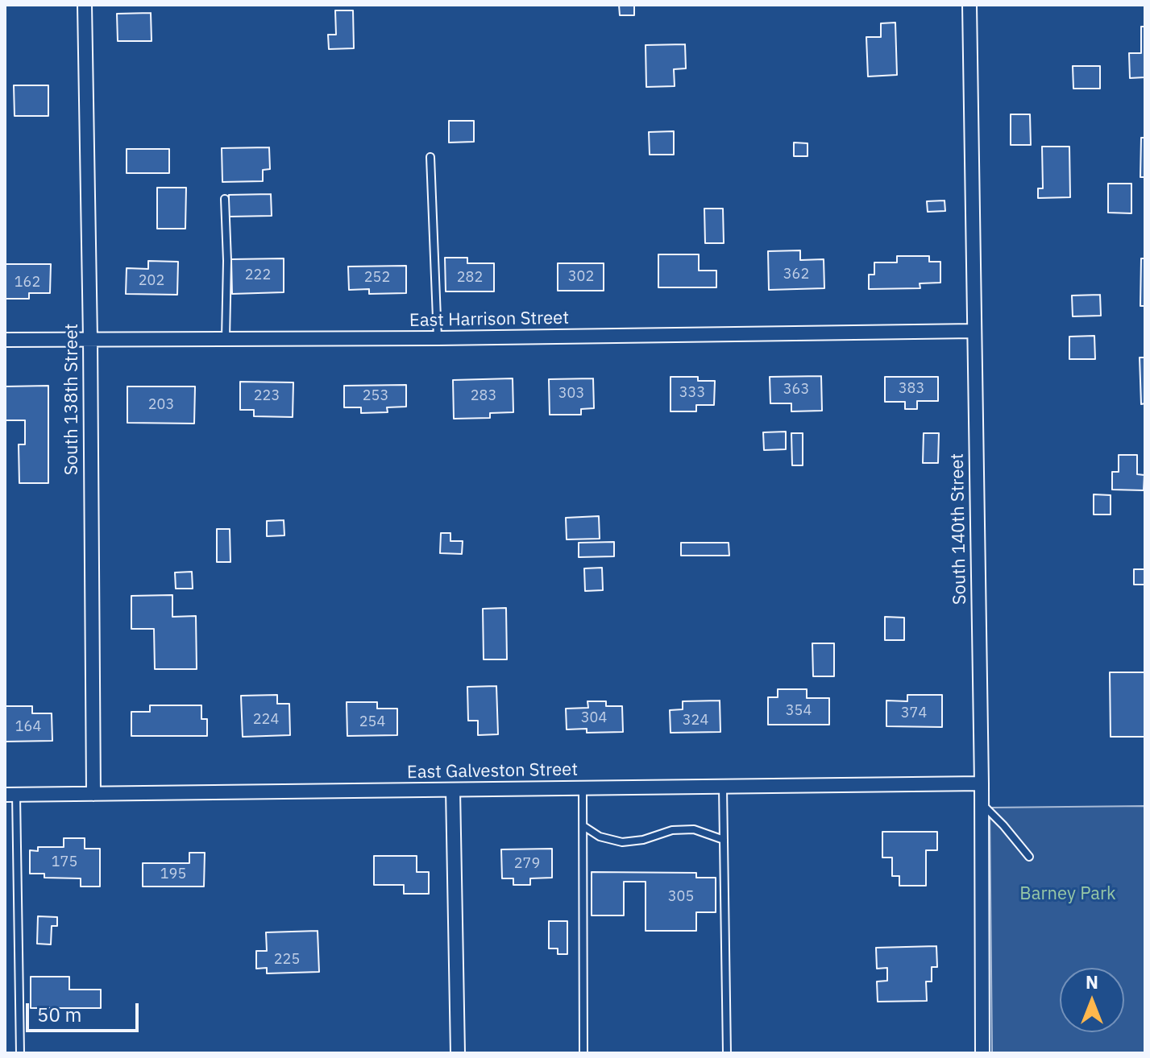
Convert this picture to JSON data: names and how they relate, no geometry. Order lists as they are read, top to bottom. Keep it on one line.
{"streets":{"street":["East Harrison Street","South 138th Street","South 140th Street","East Galveston Street"]},"crossings":[["East Harrison Street","South 138th Street"],["East Harrison Street","South 140th Street"],["South 138th Street","East Galveston Street"],["South 140th Street","East Galveston Street"]],"parks":["Barney Park"],"house_numbers":["362","222","302","252","282","202","162","383","363","333","303","223","253","283","203","354","374","304","224","324","254","164","175","279","195","305","225"],"scale_bar":"50 m","north":"top"}
